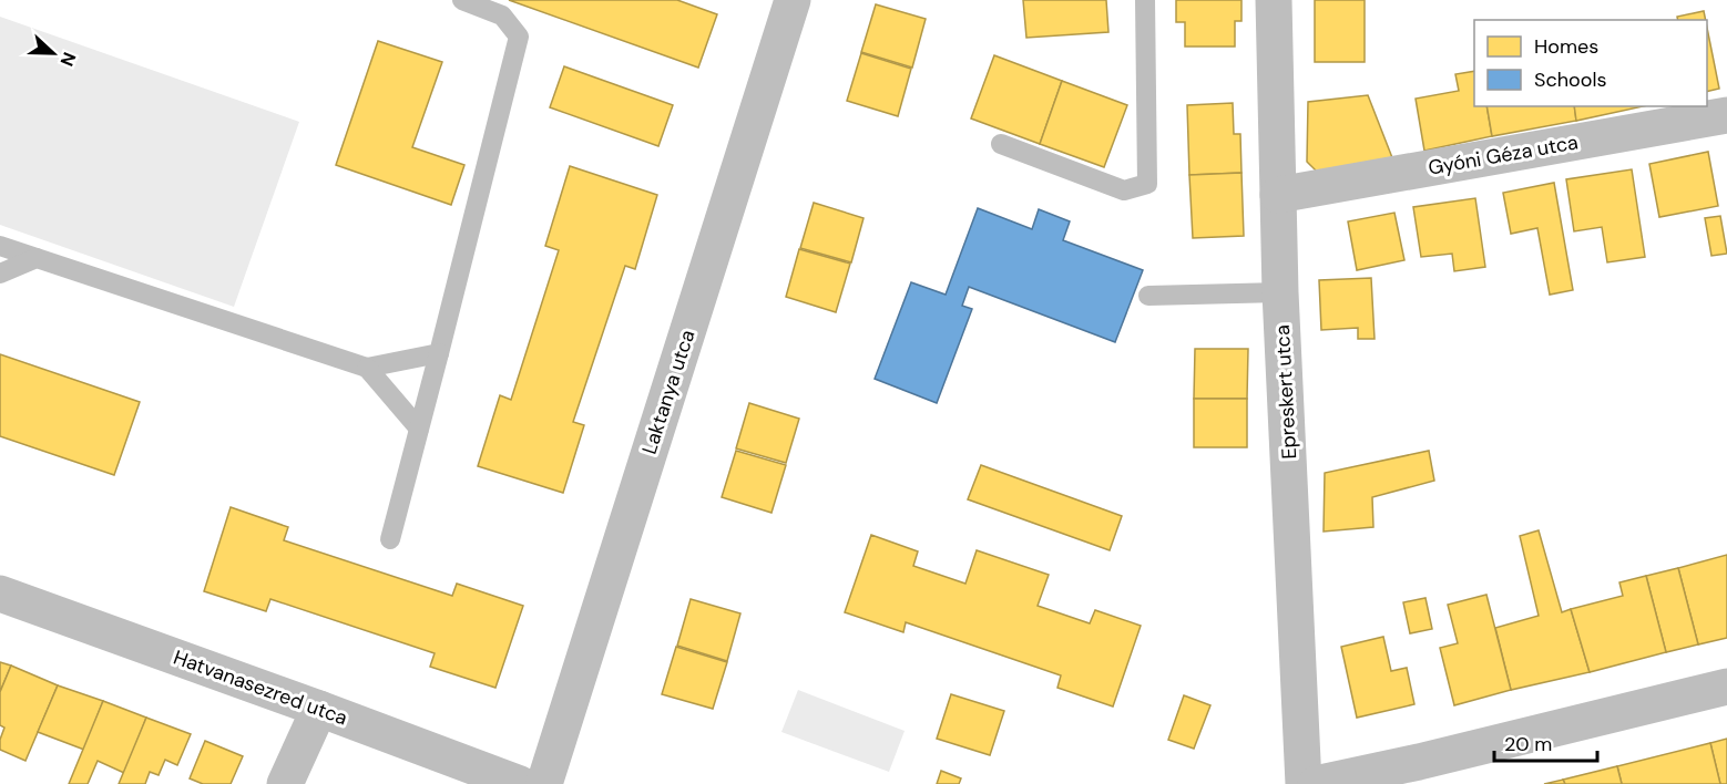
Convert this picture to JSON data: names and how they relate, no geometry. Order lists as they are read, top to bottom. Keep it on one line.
{"streets":{"street":["Gyóni Géza utca","Laktanya utca","Epreskert utca","Hatvanasezred utca"]},"crossings":[["Gyóni Géza utca","Epreskert utca"]],"legend":["Homes","Schools"],"scale_bar":"20 m","north":"right"}
